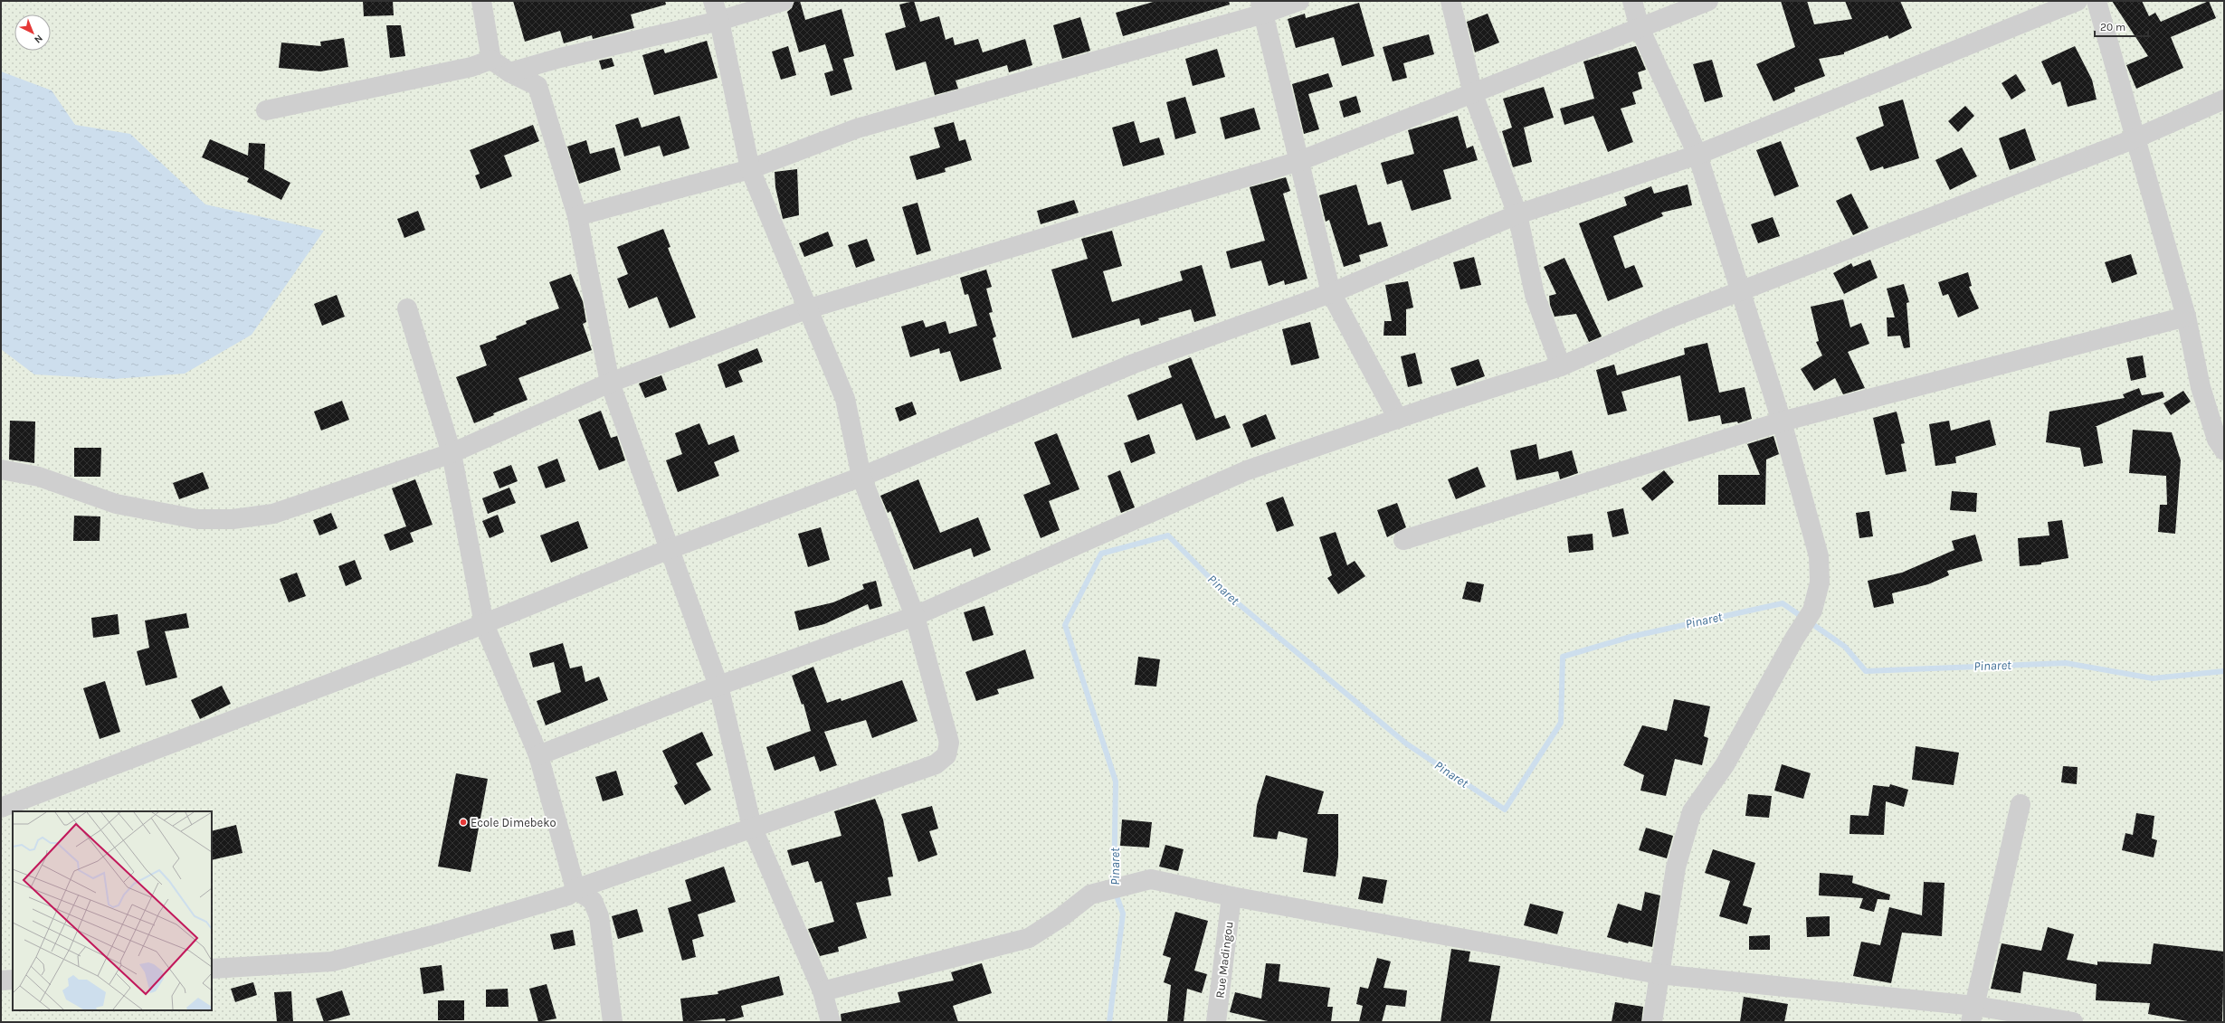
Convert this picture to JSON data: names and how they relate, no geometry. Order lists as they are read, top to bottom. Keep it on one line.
{"streets":{"street":["Rue Madingou"]},"water":["Pinaret"],"places":["Ecole Dimebeko"],"scale_bar":"20 m","north":"bottom right"}
